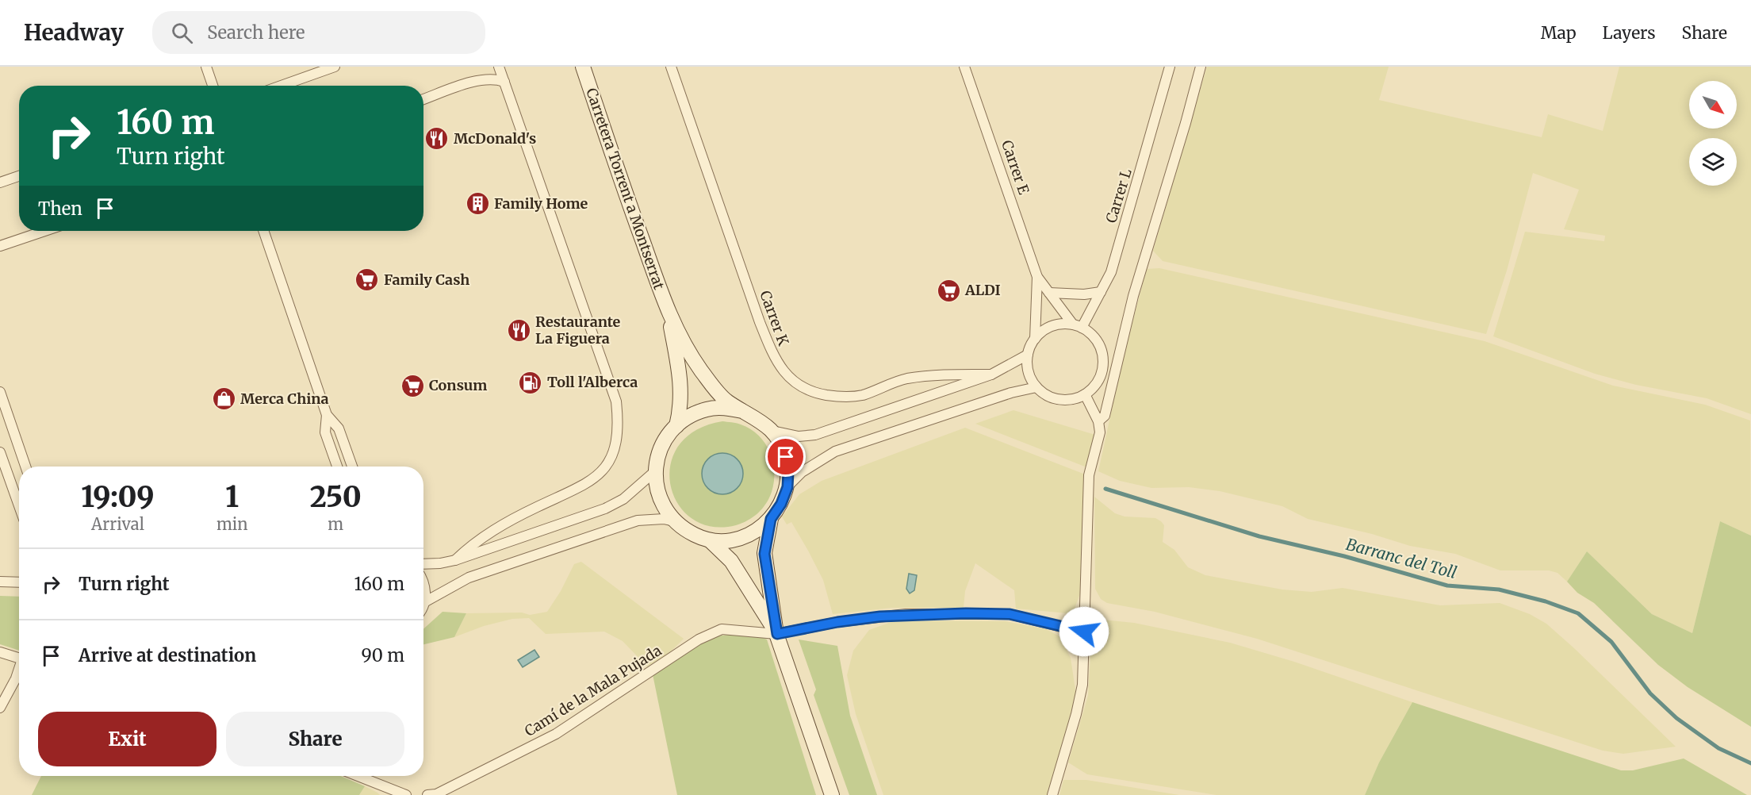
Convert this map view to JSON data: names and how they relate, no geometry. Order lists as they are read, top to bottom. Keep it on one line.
{"streets":{"main road":["Carretera Torrent a Montserrat"],"street":["Carrer E","Carrer L","Carrer K","Camí de la Mala Pujada"]},"water":["Barranc del Toll"],"places":{"restaurant":["McDonald's","Restaurante La Figuera"],"building":["Family Home"],"supermarket":["Family Cash","ALDI","Consum"],"fuel station":["Toll l'Alberca"],"shop":["Merca China"]},"north":"bottom right","page":{"header":"Headway","search":"Search here","nav":["Map","Layers","Share"],"turn":["160 m","Turn right"],"then":"Then","eta":["19:09","Arrival","1","min","250","m"],"list":[{"name":"Turn right","value":"160 m"},{"name":"Arrive at destination","value":"90 m"}],"buttons":["Exit","Share"]}}
